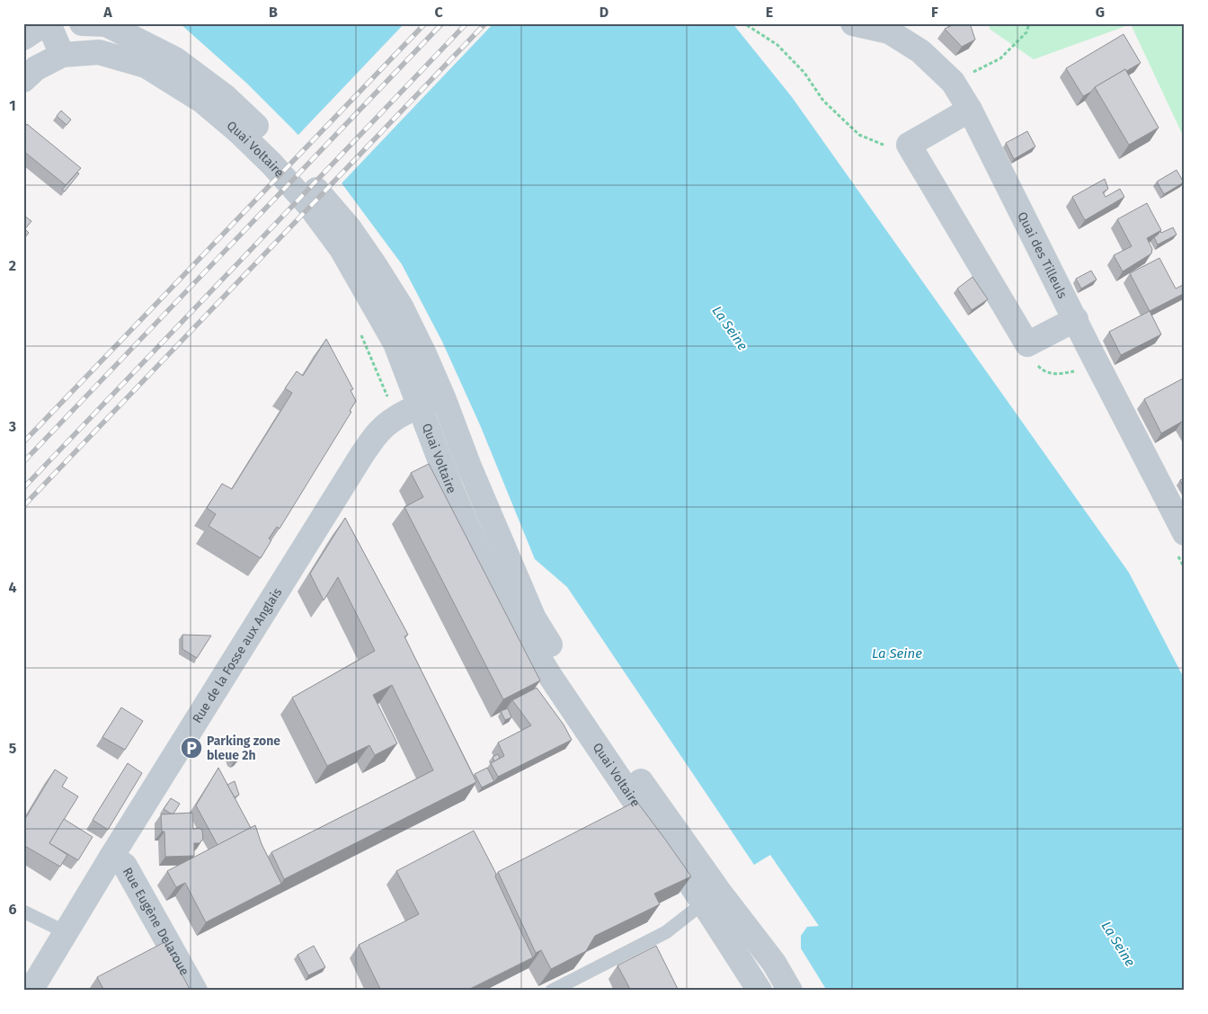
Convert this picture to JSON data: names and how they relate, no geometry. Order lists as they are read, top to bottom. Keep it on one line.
{"streets":{"street":["Quai Voltaire","Quai des Tilleuls","Rue de la Fosse aux Anglais","Rue Eugène Delaroue"]},"crossings":[["Quai Voltaire","Rue de la Fosse aux Anglais"],["Rue de la Fosse aux Anglais","Rue Eugène Delaroue"]],"water":["La Seine"],"places":{"parking":["Parking zone bleue 2h"]},"grid":{"columns":["A","B","C","D","E","F","G"],"rows":["1","2","3","4","5","6"]}}
